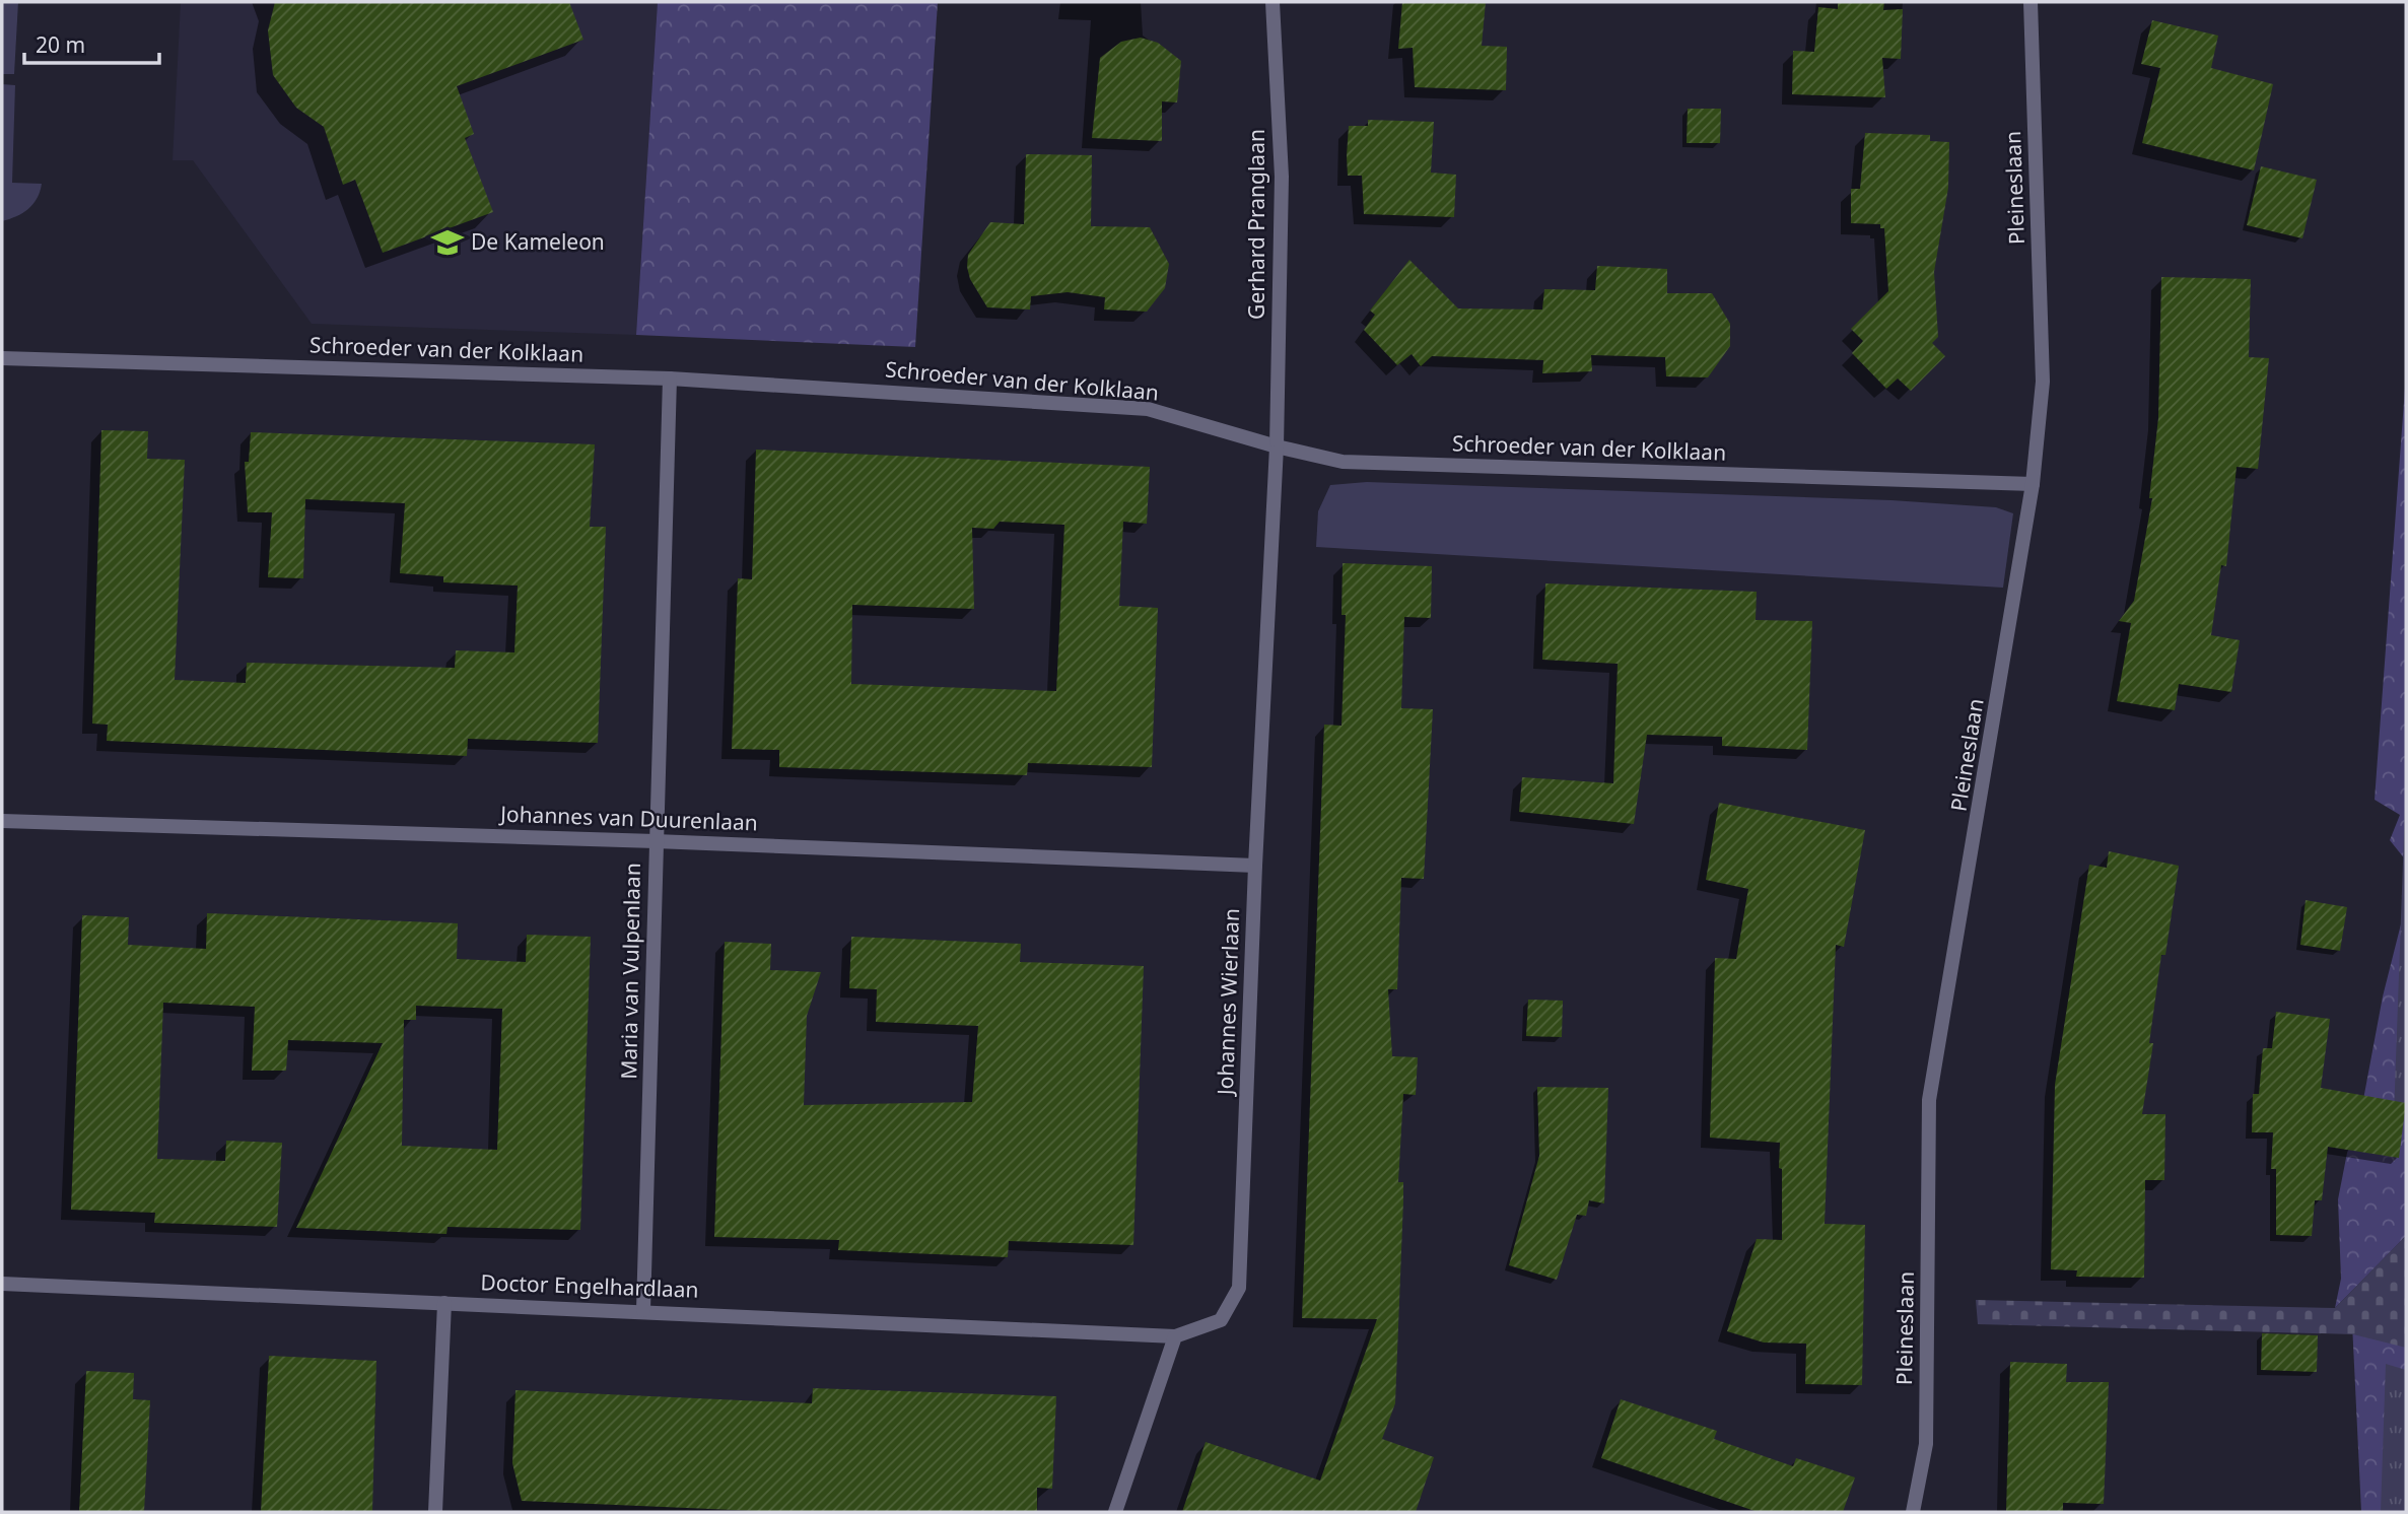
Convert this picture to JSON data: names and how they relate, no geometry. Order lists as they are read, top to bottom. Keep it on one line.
{"streets":{"street":["Pleineslaan","Gerhard Pranglaan","Schroeder van der Kolklaan","Johannes van Duurenlaan","Maria van Vulpenlaan","Johannes Wierlaan","Doctor Engelhardlaan"]},"crossings":[["Pleineslaan","Schroeder van der Kolklaan"],["Gerhard Pranglaan","Schroeder van der Kolklaan"],["Gerhard Pranglaan","Johannes Wierlaan"],["Schroeder van der Kolklaan","Maria van Vulpenlaan"],["Schroeder van der Kolklaan","Johannes Wierlaan"],["Johannes van Duurenlaan","Maria van Vulpenlaan"],["Johannes van Duurenlaan","Johannes Wierlaan"],["Maria van Vulpenlaan","Doctor Engelhardlaan"],["Johannes Wierlaan","Doctor Engelhardlaan"]],"places":{"school or university":["De Kameleon"]},"scale_bar":"20 m"}
